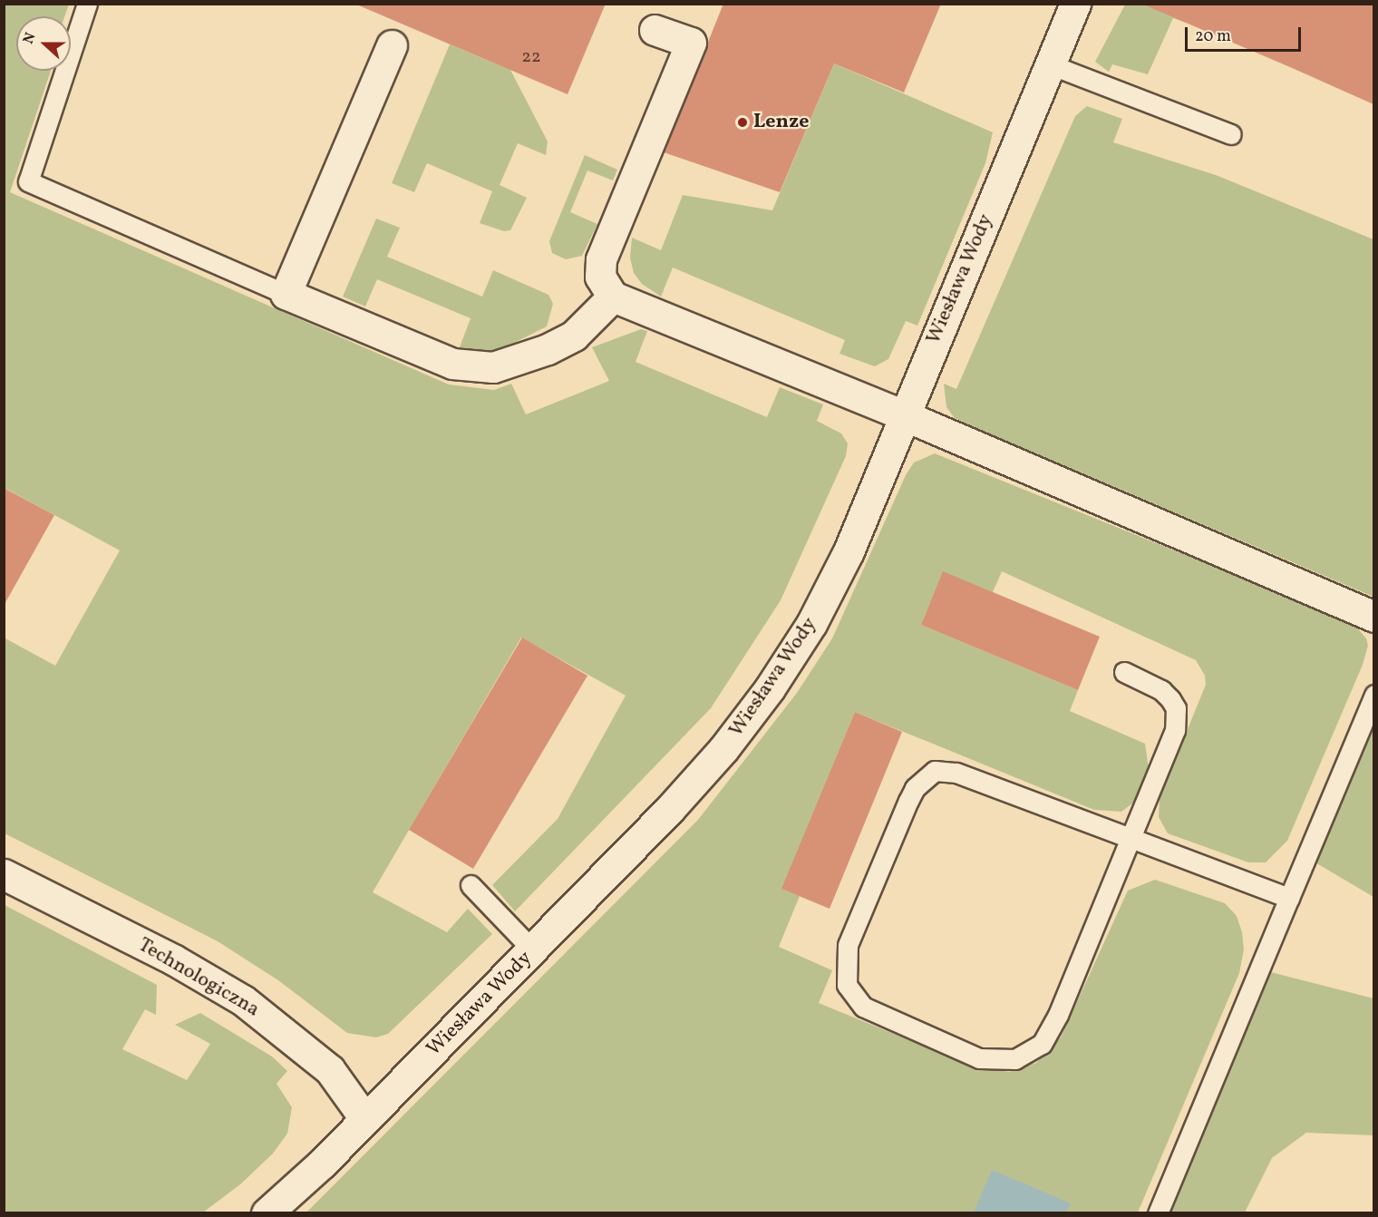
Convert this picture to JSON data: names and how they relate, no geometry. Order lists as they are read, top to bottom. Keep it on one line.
{"streets":{"street":["Wiesława Wody","Technologiczna"]},"crossings":[["Wiesława Wody","Technologiczna"]],"places":["Lenze"],"house_numbers":["22"],"scale_bar":"20 m","north":"left"}
